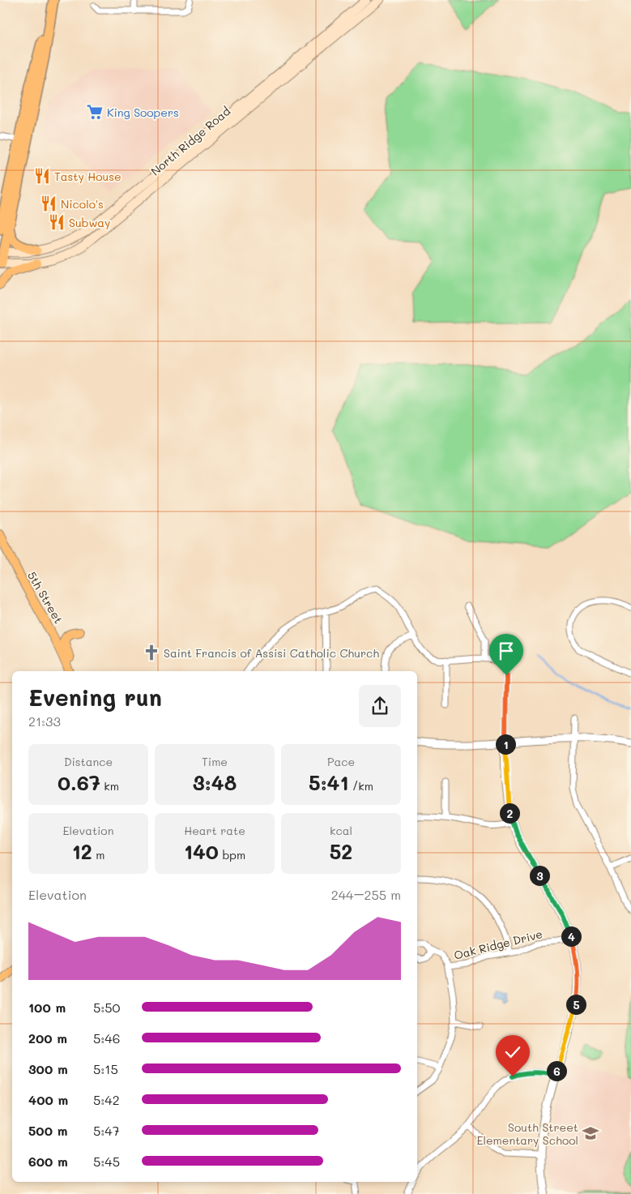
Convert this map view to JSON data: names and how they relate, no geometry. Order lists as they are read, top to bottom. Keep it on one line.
{"streets":{"main road":["North Ridge Road","5th Street"],"street":["Oak Ridge Drive"]},"places":{"supermarket":["King Soopers"],"restaurant":["Tasty House","Nicolo's","Subway"],"church":["Saint Francis of Assisi Catholic Church"],"school or university":["South Street Elementary School"]},"page":{"heading":["Evening run","21:33"],"pins":["1","2","3","4","5","6"],"stats":[["Distance","0.67 km"],["Time","3:48"],["Pace","5:41 /km"],["Elevation","12 m"],["Heart rate","140 bpm"],["kcal","52"]],"chart":["Elevation","244–255 m"],"list":[{"name":"100 m","note":"5:50"},{"name":"200 m","note":"5:46"},{"name":"300 m","note":"5:15"},{"name":"400 m","note":"5:42"},{"name":"500 m","note":"5:47"},{"name":"600 m","note":"5:45"}]}}
